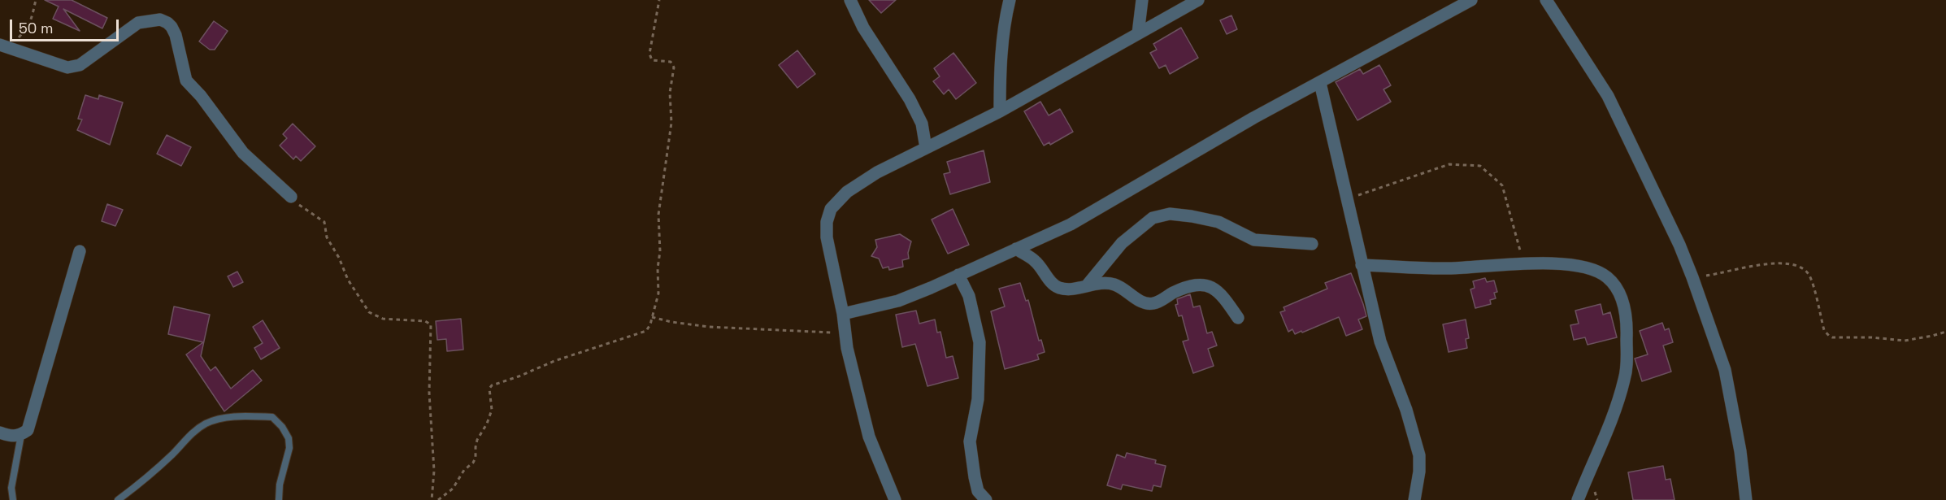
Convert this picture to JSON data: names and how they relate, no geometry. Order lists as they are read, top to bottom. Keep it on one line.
{"scale_bar":"50 m"}
